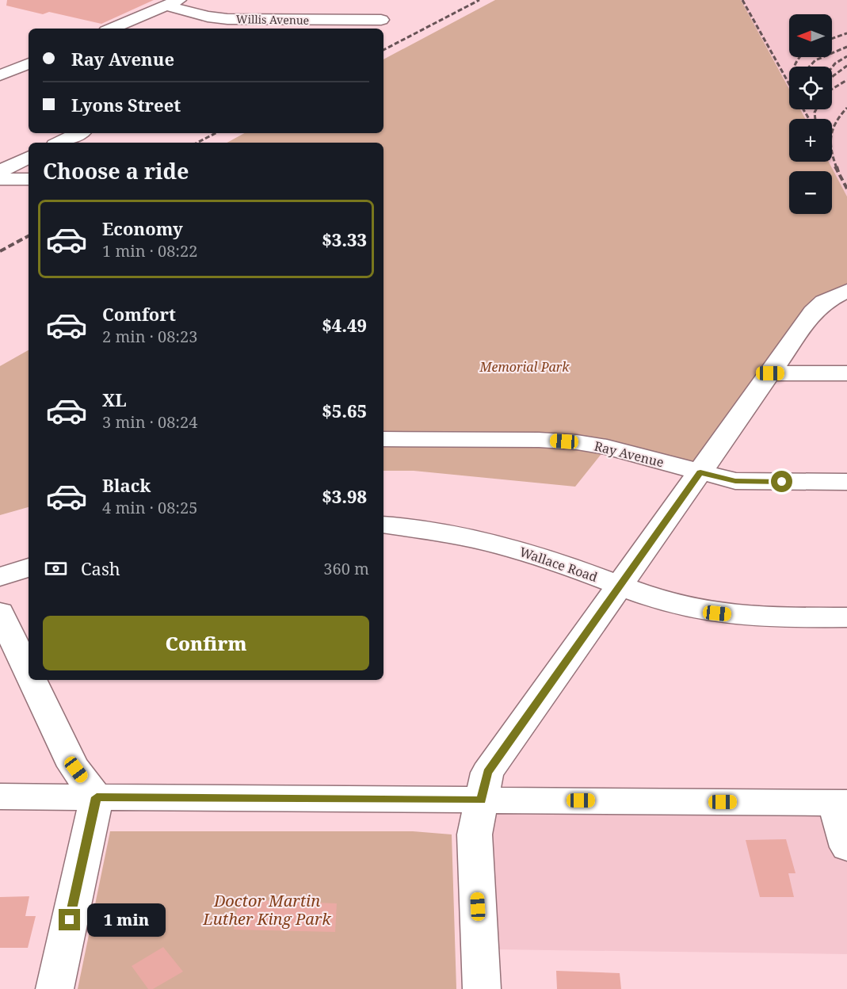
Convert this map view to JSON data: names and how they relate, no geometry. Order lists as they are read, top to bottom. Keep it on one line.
{"streets":{"street":["Willis Avenue","Ray Avenue","Wallace Road"]},"parks":["Memorial Park","Doctor Martin Luther King Park"],"north":"left","page":{"map_buttons":["+","−"],"banner":["Ray Avenue","Lyons Street"],"heading":"Choose a ride","list":[{"name":"Economy","note":"1 min · 08:22","value":"$3.33"},{"name":"Comfort","note":"2 min · 08:23","value":"$4.49"},{"name":"XL","note":"3 min · 08:24","value":"$5.65"},{"name":"Black","note":"4 min · 08:25","value":"$3.98"}],"pay":["Cash","360 m"],"buttons":"Confirm","bubble":"1 min"}}
